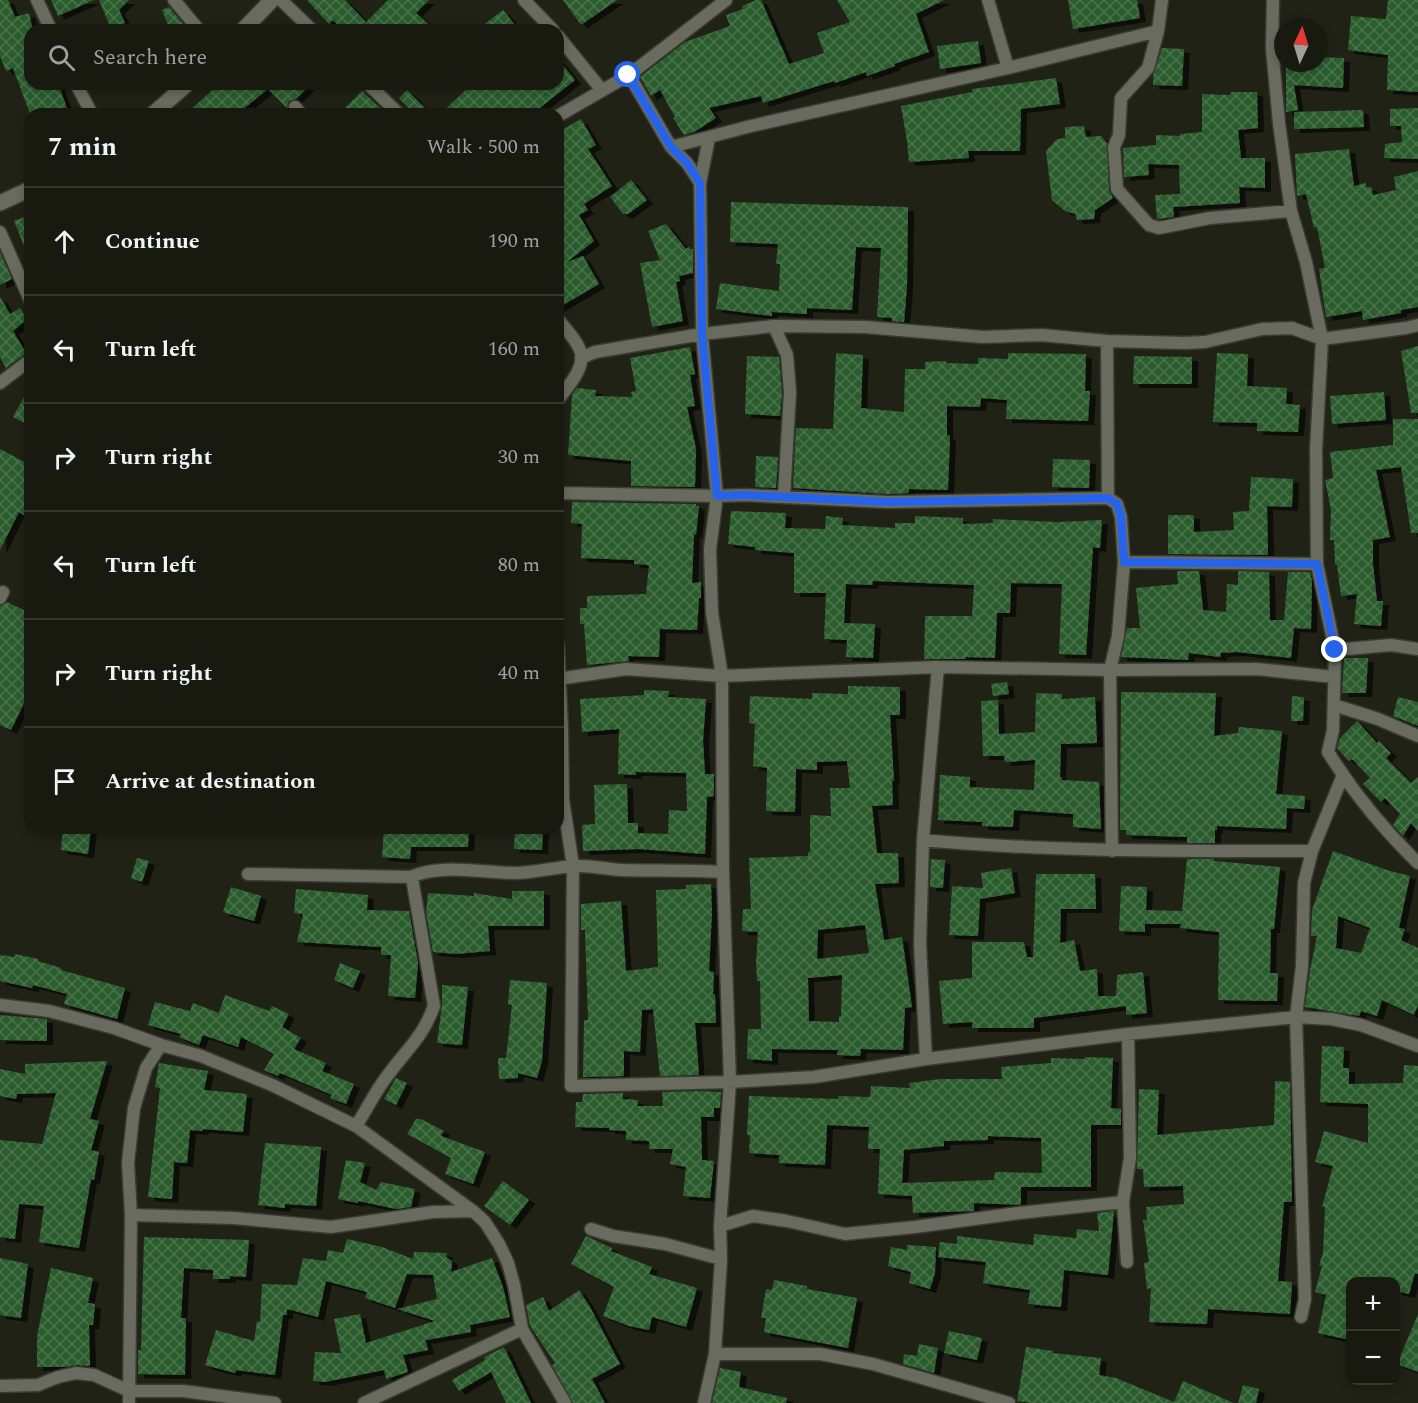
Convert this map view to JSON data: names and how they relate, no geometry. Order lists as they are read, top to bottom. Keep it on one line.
{"north":"top","page":{"search":"Search here","heading":["7 min","Walk · 500 m"],"list":[["Continue","190 m"],["Turn left","160 m"],["Turn right","30 m"],["Turn left","80 m"],["Turn right","40 m"],"Arrive at destination"],"map_buttons":["+","−"]}}
